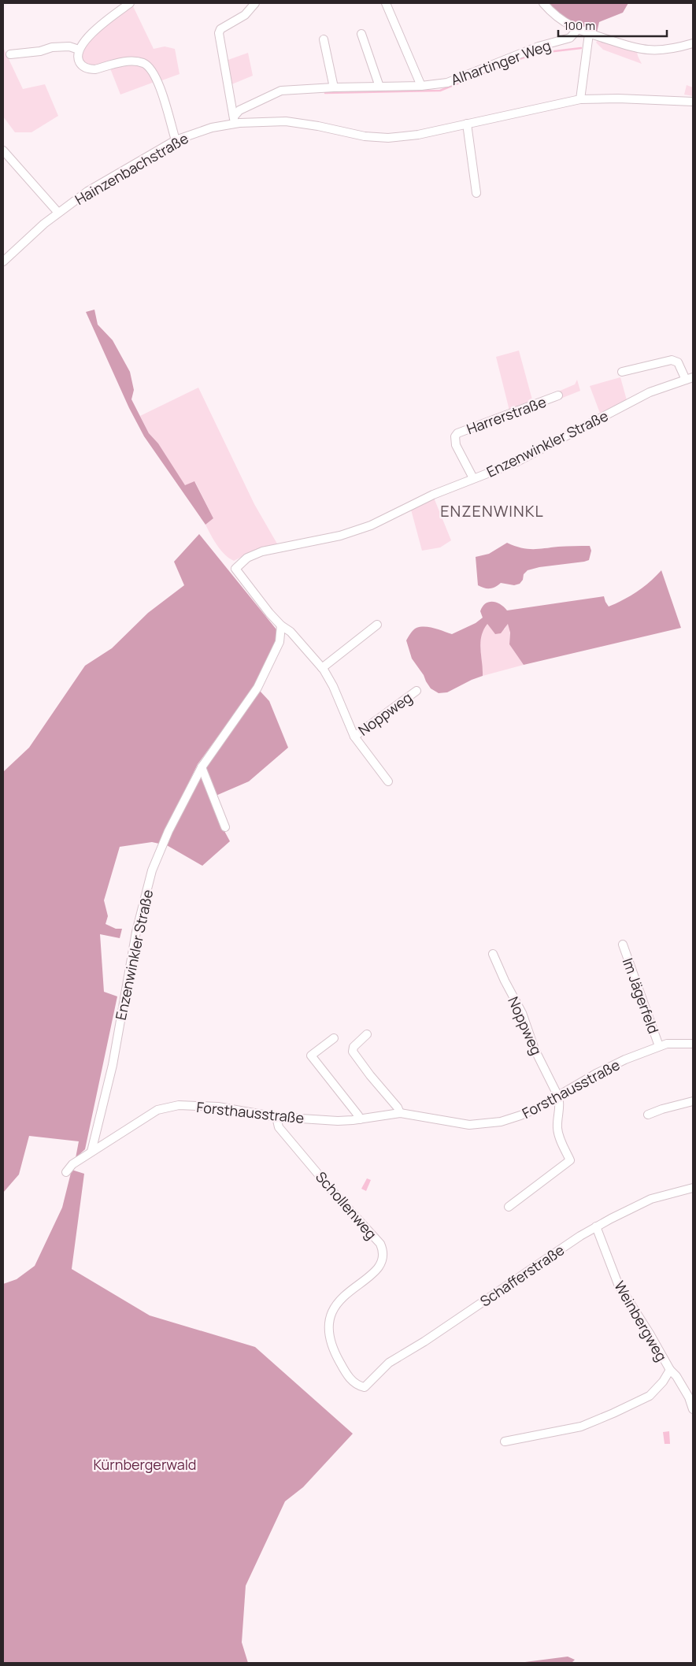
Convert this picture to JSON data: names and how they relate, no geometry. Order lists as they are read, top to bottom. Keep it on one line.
{"streets":{"street":["Alhartinger Weg","Hainzenbachstraße","Harrerstraße","Enzenwinkler Straße","Noppweg","Im Jägerfeld","Forsthausstraße","Schollenweg","Schafferstraße","Weinbergweg"]},"crossings":[["Alhartinger Weg","Hainzenbachstraße"],["Harrerstraße","Enzenwinkler Straße"],["Enzenwinkler Straße","Noppweg"],["Enzenwinkler Straße","Forsthausstraße"],["Noppweg","Forsthausstraße"],["Im Jägerfeld","Forsthausstraße"],["Forsthausstraße","Schollenweg"],["Schollenweg","Schafferstraße"],["Schafferstraße","Weinbergweg"]],"districts":["ENZENWINKL"],"parks":["Kürnbergerwald"],"scale_bar":"100 m"}
